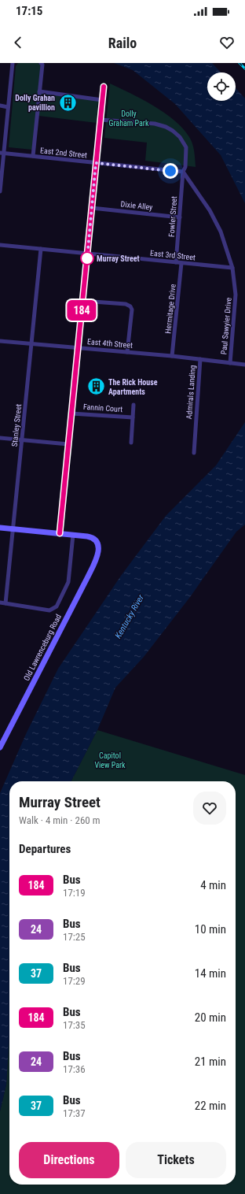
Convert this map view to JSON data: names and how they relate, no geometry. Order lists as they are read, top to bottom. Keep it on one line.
{"streets":{"main road":["Old Lawrenceburg Road"],"street":["East 2nd Street","Dixie Alley","Fowler Street","East 3rd Street","Hermitage Drive","Paul Sawyier Drive","East 4th Street","Admirals Landing","Fannin Court","Stanley Street"]},"crossings":[["East 2nd Street","Fowler Street"],["East 2nd Street","Paul Sawyier Drive"],["Dixie Alley","Fowler Street"],["Fowler Street","East 3rd Street"],["Fowler Street","Paul Sawyier Drive"],["East 3rd Street","Hermitage Drive"],["East 3rd Street","Paul Sawyier Drive"],["East 3rd Street","Stanley Street"],["Hermitage Drive","East 4th Street"],["Paul Sawyier Drive","Admirals Landing"],["East 4th Street","Admirals Landing"],["East 4th Street","Stanley Street"]],"water":["Kentucky River"],"parks":["Dolly Graham Park","Capitol View Park"],"places":{"building":["Dolly Grahan pavillion","The Rick House Apartments"],"other":["Murray Street"]},"lines":["bus line 184"],"page":{"status":"17:15","header":"Railo","on_map":"184","heading":[["Murray Street","Walk · 4 min · 260 m"],"Departures"],"list":[{"mark":"184","name":"Bus","note":"17:19","value":"4 min"},{"mark":"24","name":"Bus","note":"17:25","value":"10 min"},{"mark":"37","name":"Bus","note":"17:29","value":"14 min"},{"mark":"184","name":"Bus","note":"17:35","value":"20 min"},{"mark":"24","name":"Bus","note":"17:36","value":"21 min"},{"mark":"37","name":"Bus","note":"17:37","value":"22 min"}],"buttons":["Directions","Tickets"]}}
